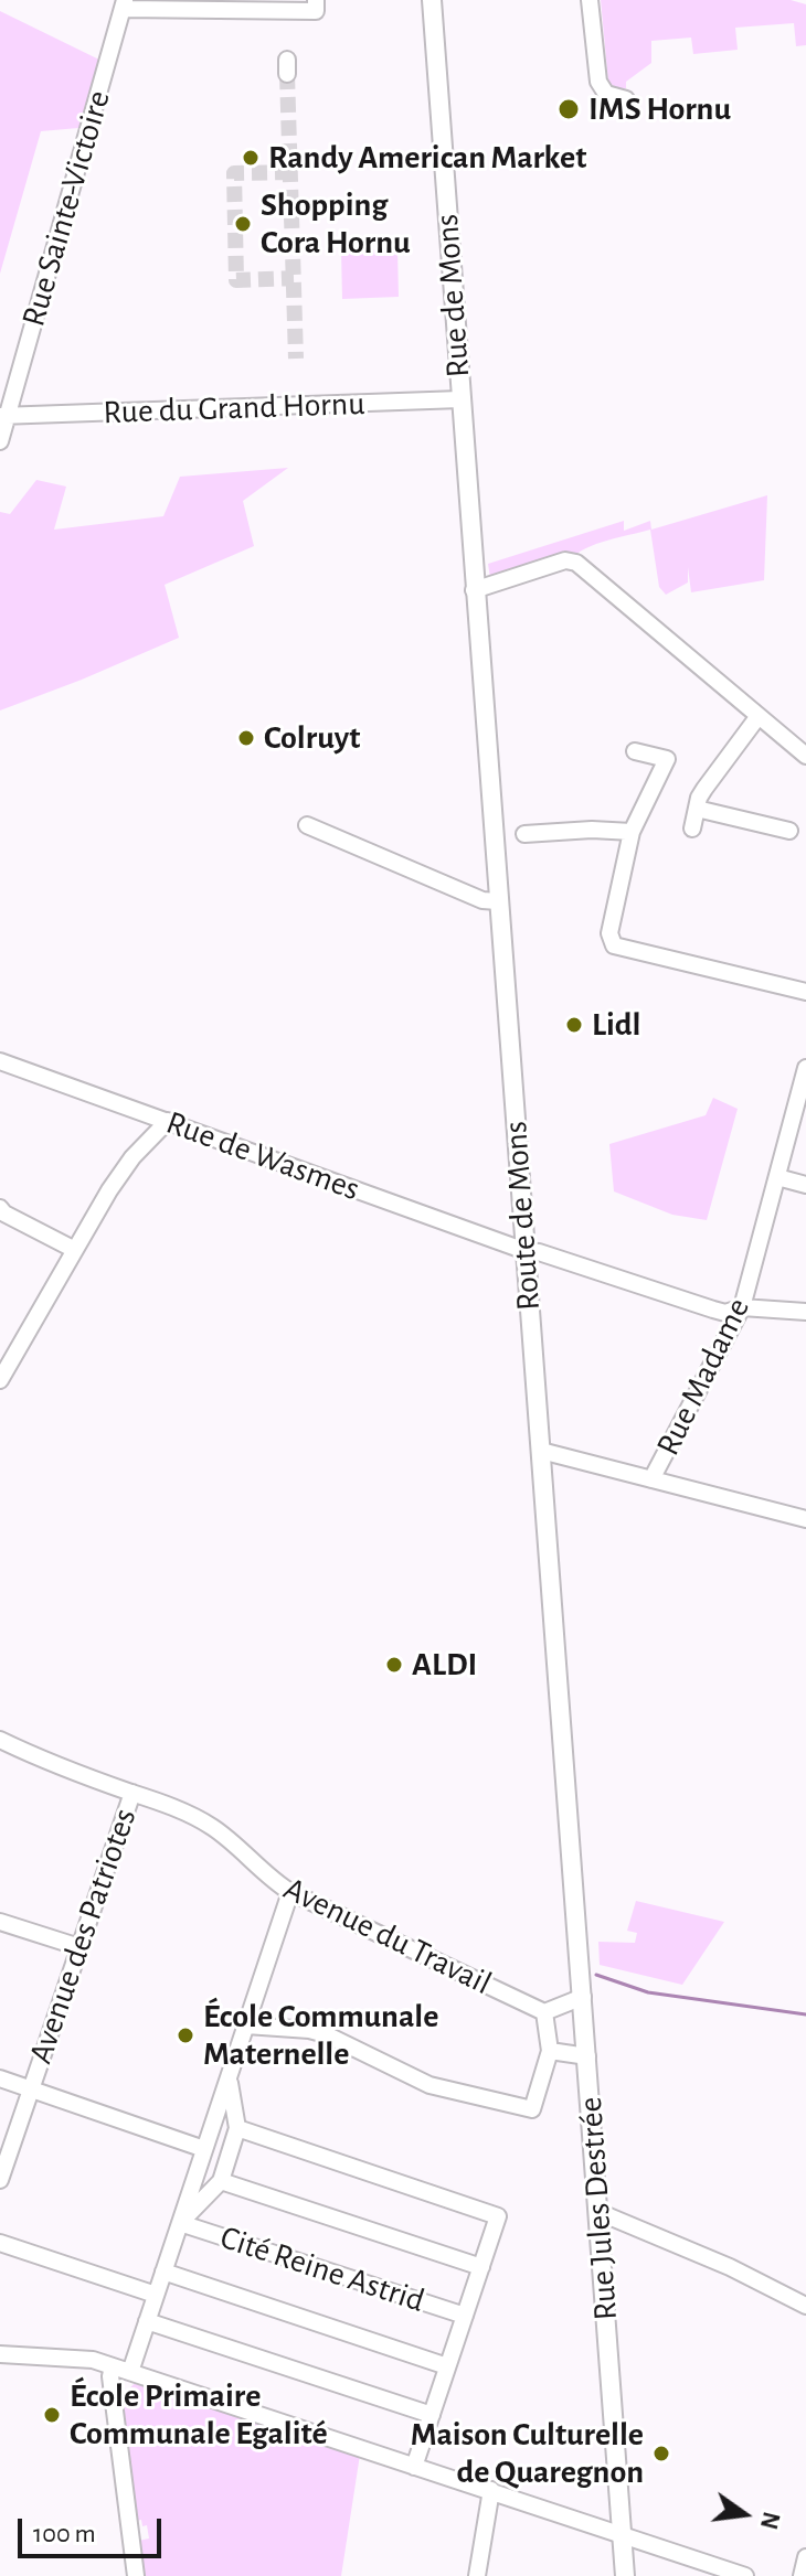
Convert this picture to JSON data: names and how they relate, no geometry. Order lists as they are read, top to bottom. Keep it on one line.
{"streets":{"main road":["Rue de Mons","Route de Mons","Rue Jules Destrée"],"street":["Rue Sainte-Victoire","Rue du Grand Hornu","Rue de Wasmes","Rue Madame","Avenue des Patriotes","Avenue du Travail","Cité Reine Astrid"]},"crossings":[["Rue Sainte-Victoire","Rue du Grand Hornu"],["Rue de Mons","Rue du Grand Hornu"],["Rue de Mons","Route de Mons"],["Rue de Wasmes","Route de Mons"],["Rue de Wasmes","Rue Madame"],["Route de Mons","Rue Jules Destrée"],["Avenue des Patriotes","Avenue du Travail"]],"places":["IMS Hornu","Randy American Market","Shopping Cora Hornu","Colruyt","Lidl","ALDI","École Communale Maternelle","École Primaire Communale Egalité","Maison Culturelle de Quaregnon"],"scale_bar":"100 m","north":"right"}
